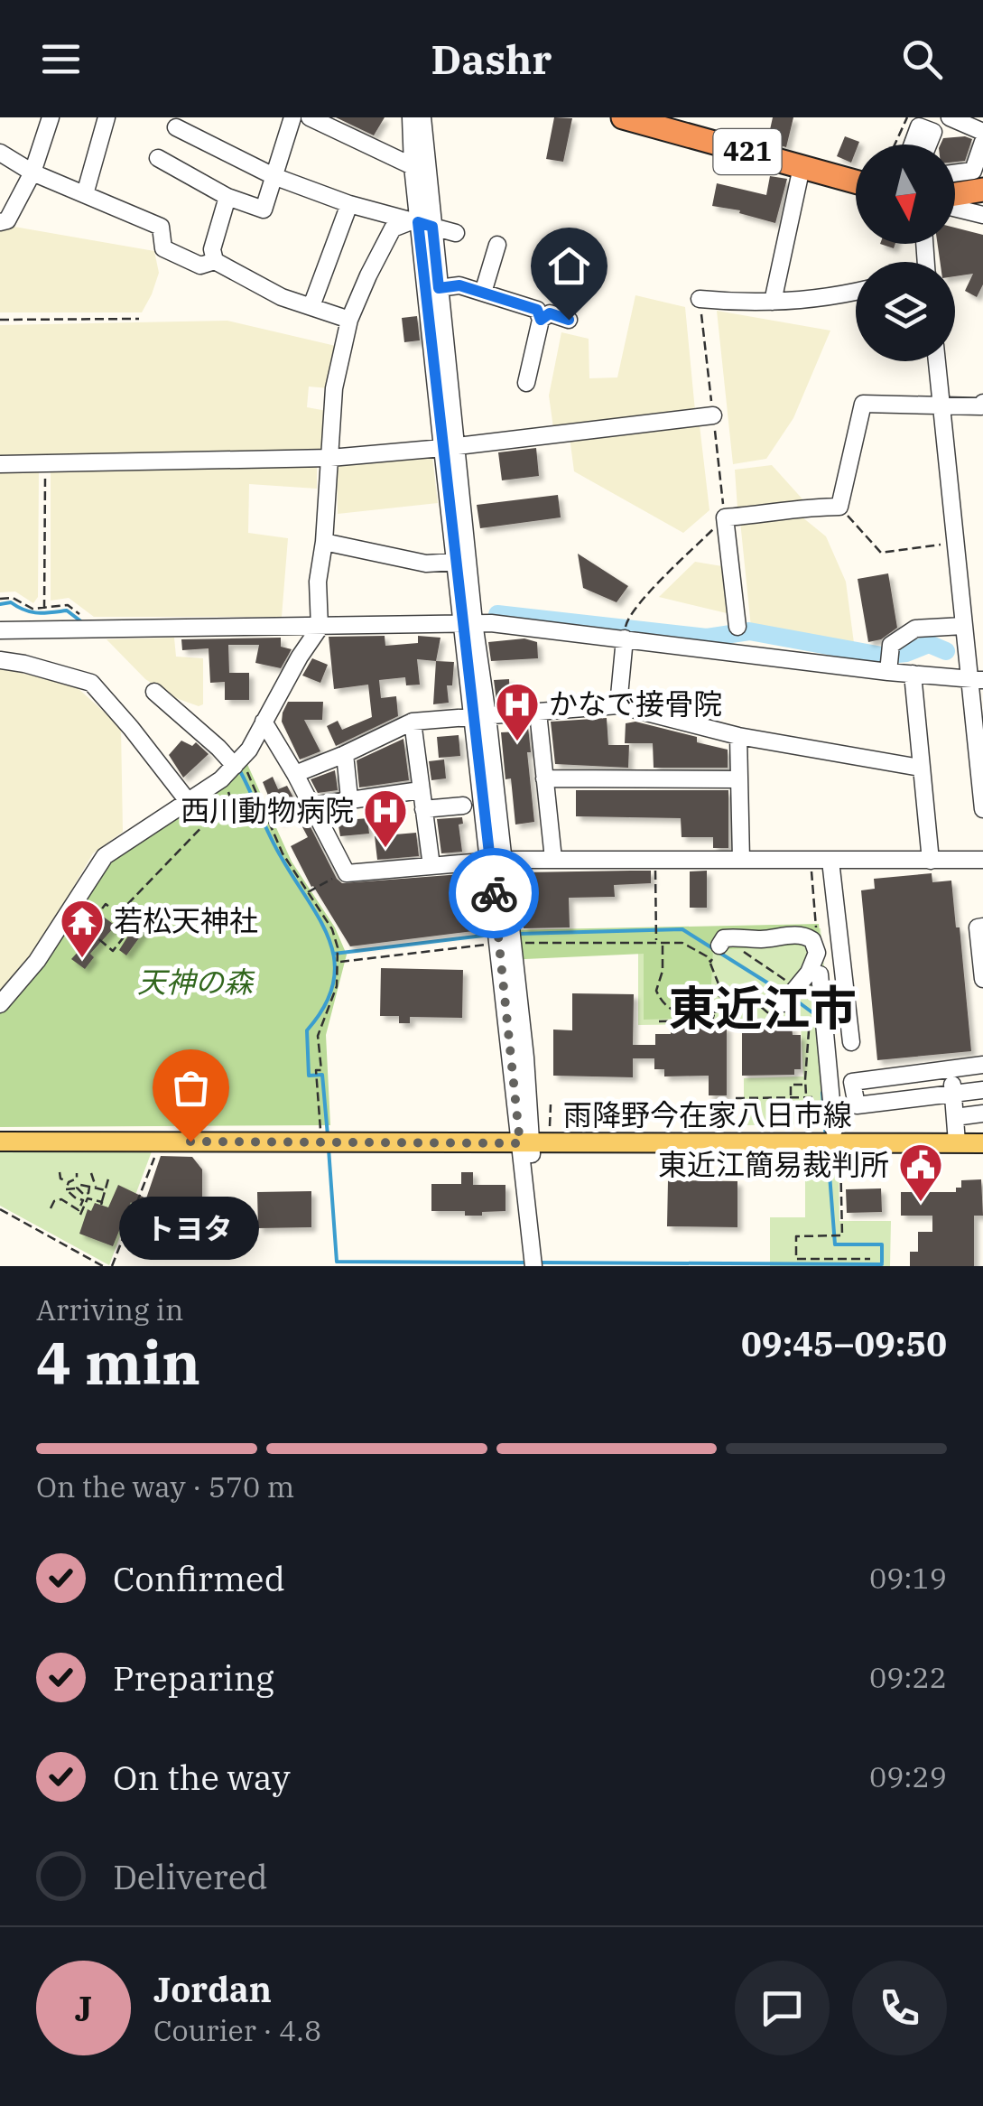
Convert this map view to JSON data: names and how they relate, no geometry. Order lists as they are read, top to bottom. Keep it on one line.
{"streets":{"highway":["421"],"main road":["雨降野今在家八日市線"]},"districts":["東近江市"],"parks":["天神の森"],"places":{"hospital":["かなで接骨院","西川動物病院"],"temple":["若松天神社"],"other":["トヨタ"],"public building":["東近江簡易裁判所"]},"north":"bottom","page":{"header":"Dashr","bubble":"トヨタ","heading":["4 min","Arriving in","09:45–09:50"],"panel":["Jordan","Courier · 4.8"],"bar":"On the way · 570 m","list":[["Confirmed","09:19"],["Preparing","09:22"],["On the way","09:29"],"Delivered"],"round":"J"}}
